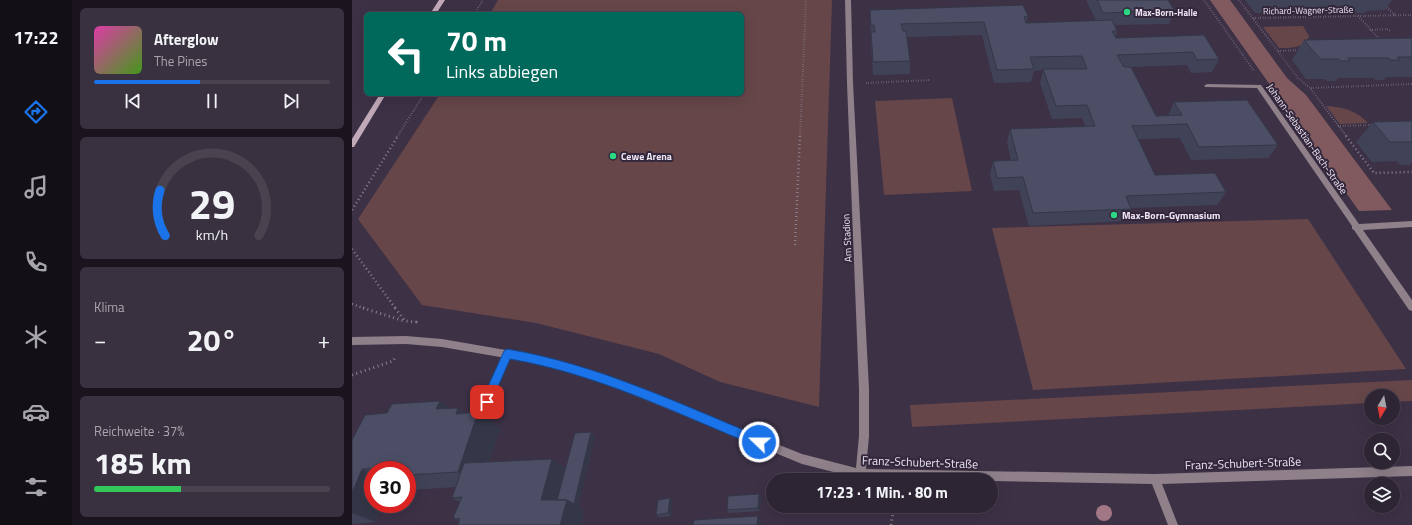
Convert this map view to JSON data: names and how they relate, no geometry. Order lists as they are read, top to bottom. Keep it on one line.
{"streets":{"street":["Johann-Sebastian-Bach-Straße","Am Stadion","Franz-Schubert-Straße"],"path":["Richard-Wagner-Straße"]},"places":["Max-Born-Halle","Cewe Arena","Max-Born-Gymnasium"],"north":"bottom","page":{"tabs":"17:22","turn":["70 m","Links abbiegen"],"song":["Afterglow","The Pines"],"tile":["Klima",["Reichweite · 37%","185 km"]],"heat":["−","20°","+"],"limit":"30","trip":"17:23 · 1 Min. · 80 m","gauge":["29","km/h"]}}
